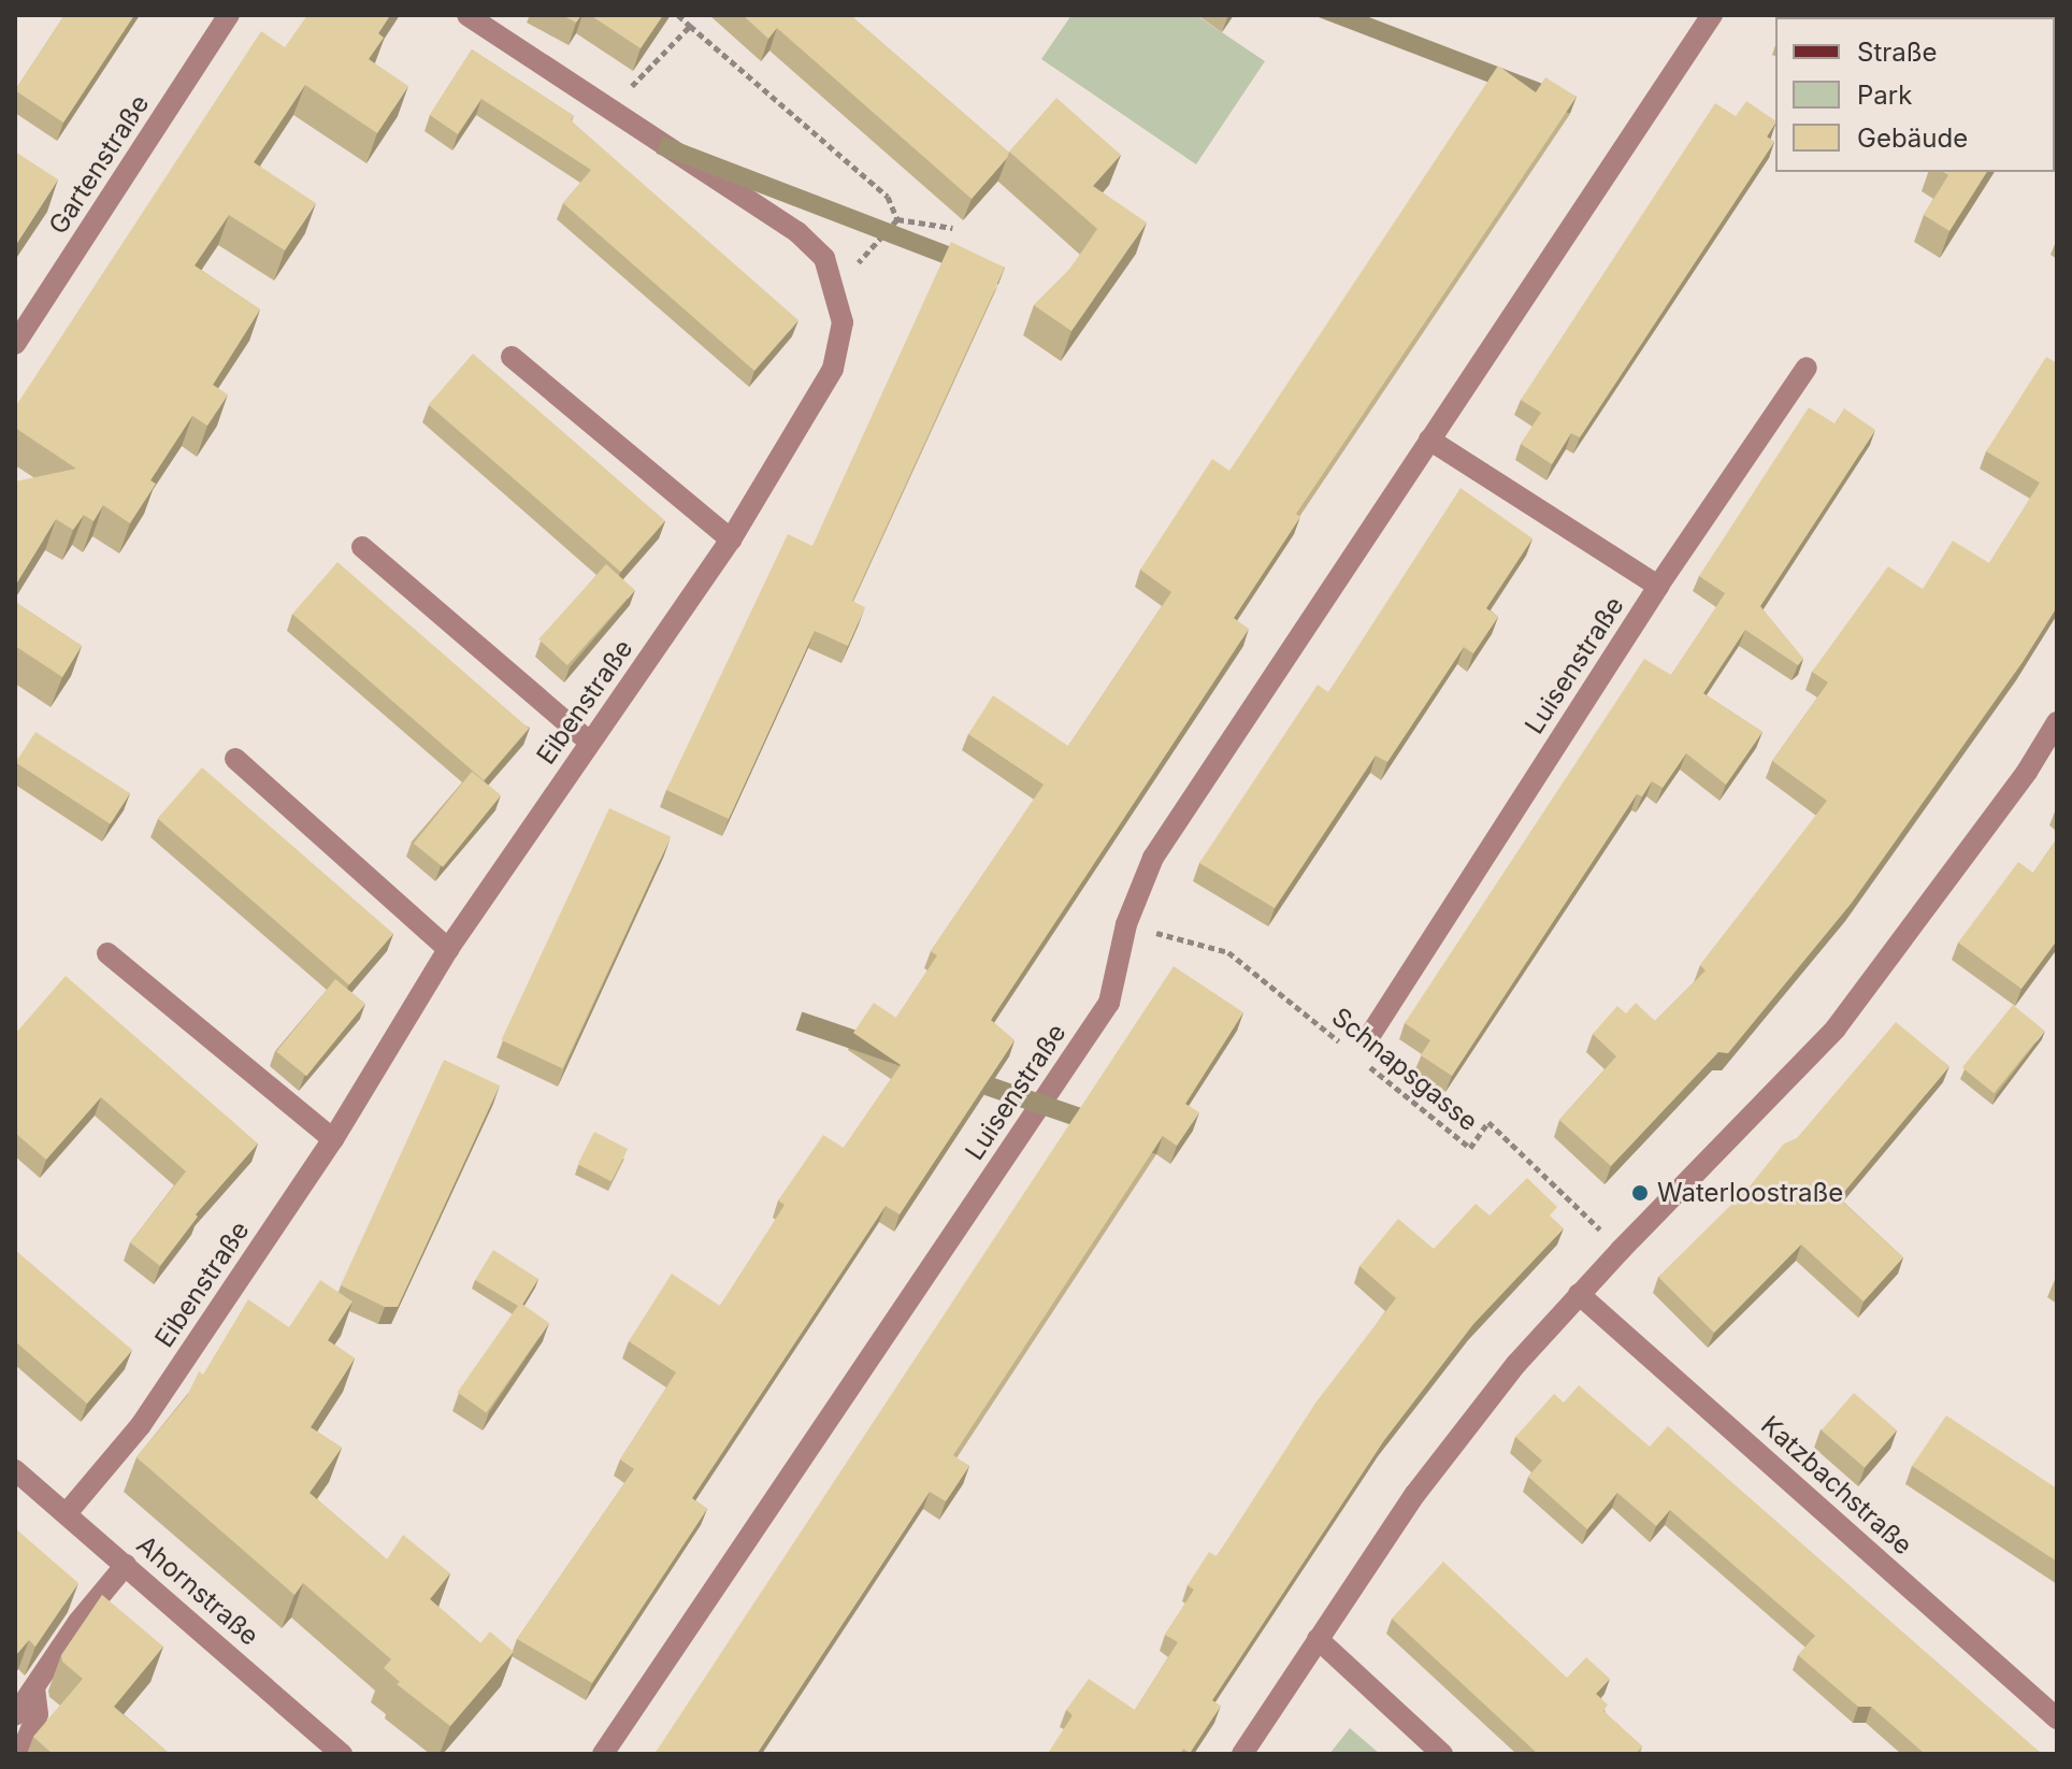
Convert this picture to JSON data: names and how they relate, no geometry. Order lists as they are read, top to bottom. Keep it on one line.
{"streets":{"street":["Gartenstraße","Luisenstraße","Eibenstraße","Katzbachstraße","Ahornstraße"],"path":["Schnapsgasse"]},"crossings":[["Luisenstraße","Schnapsgasse"],["Eibenstraße","Ahornstraße"]],"places":["Waterloostraße"],"legend":["Straße","Park","Gebäude"]}
